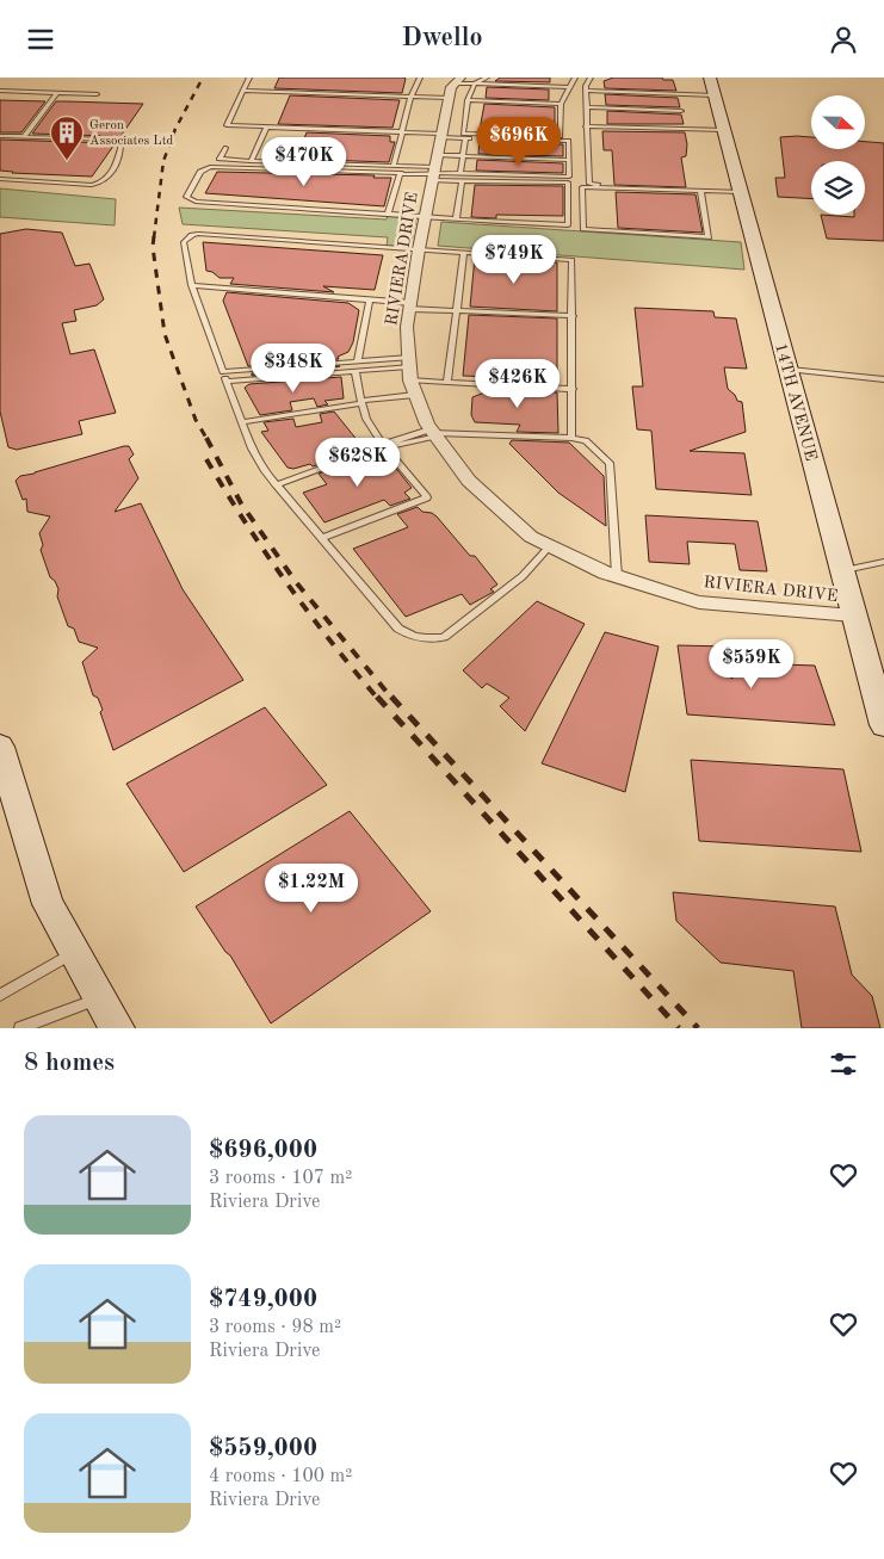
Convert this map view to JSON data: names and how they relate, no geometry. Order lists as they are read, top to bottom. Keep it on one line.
{"streets":{"main road":["14TH AVENUE"],"street":["RIVIERA DRIVE"]},"crossings":[["RIVIERA DRIVE","14TH AVENUE"]],"places":{"building":["Geron Associates Ltd"]},"north":"right","page":{"header":"Dwello","price":["$696K","$470K","$749K","$348K","$426K","$628K","$559K","$1.22M"],"heading":"8 homes","list":[{"name":"$696,000","note":"3 rooms · 107 m² · Riviera Drive"},{"name":"$749,000","note":"3 rooms · 98 m² · Riviera Drive"},{"name":"$559,000","note":"4 rooms · 100 m² · Riviera Drive"}]}}
